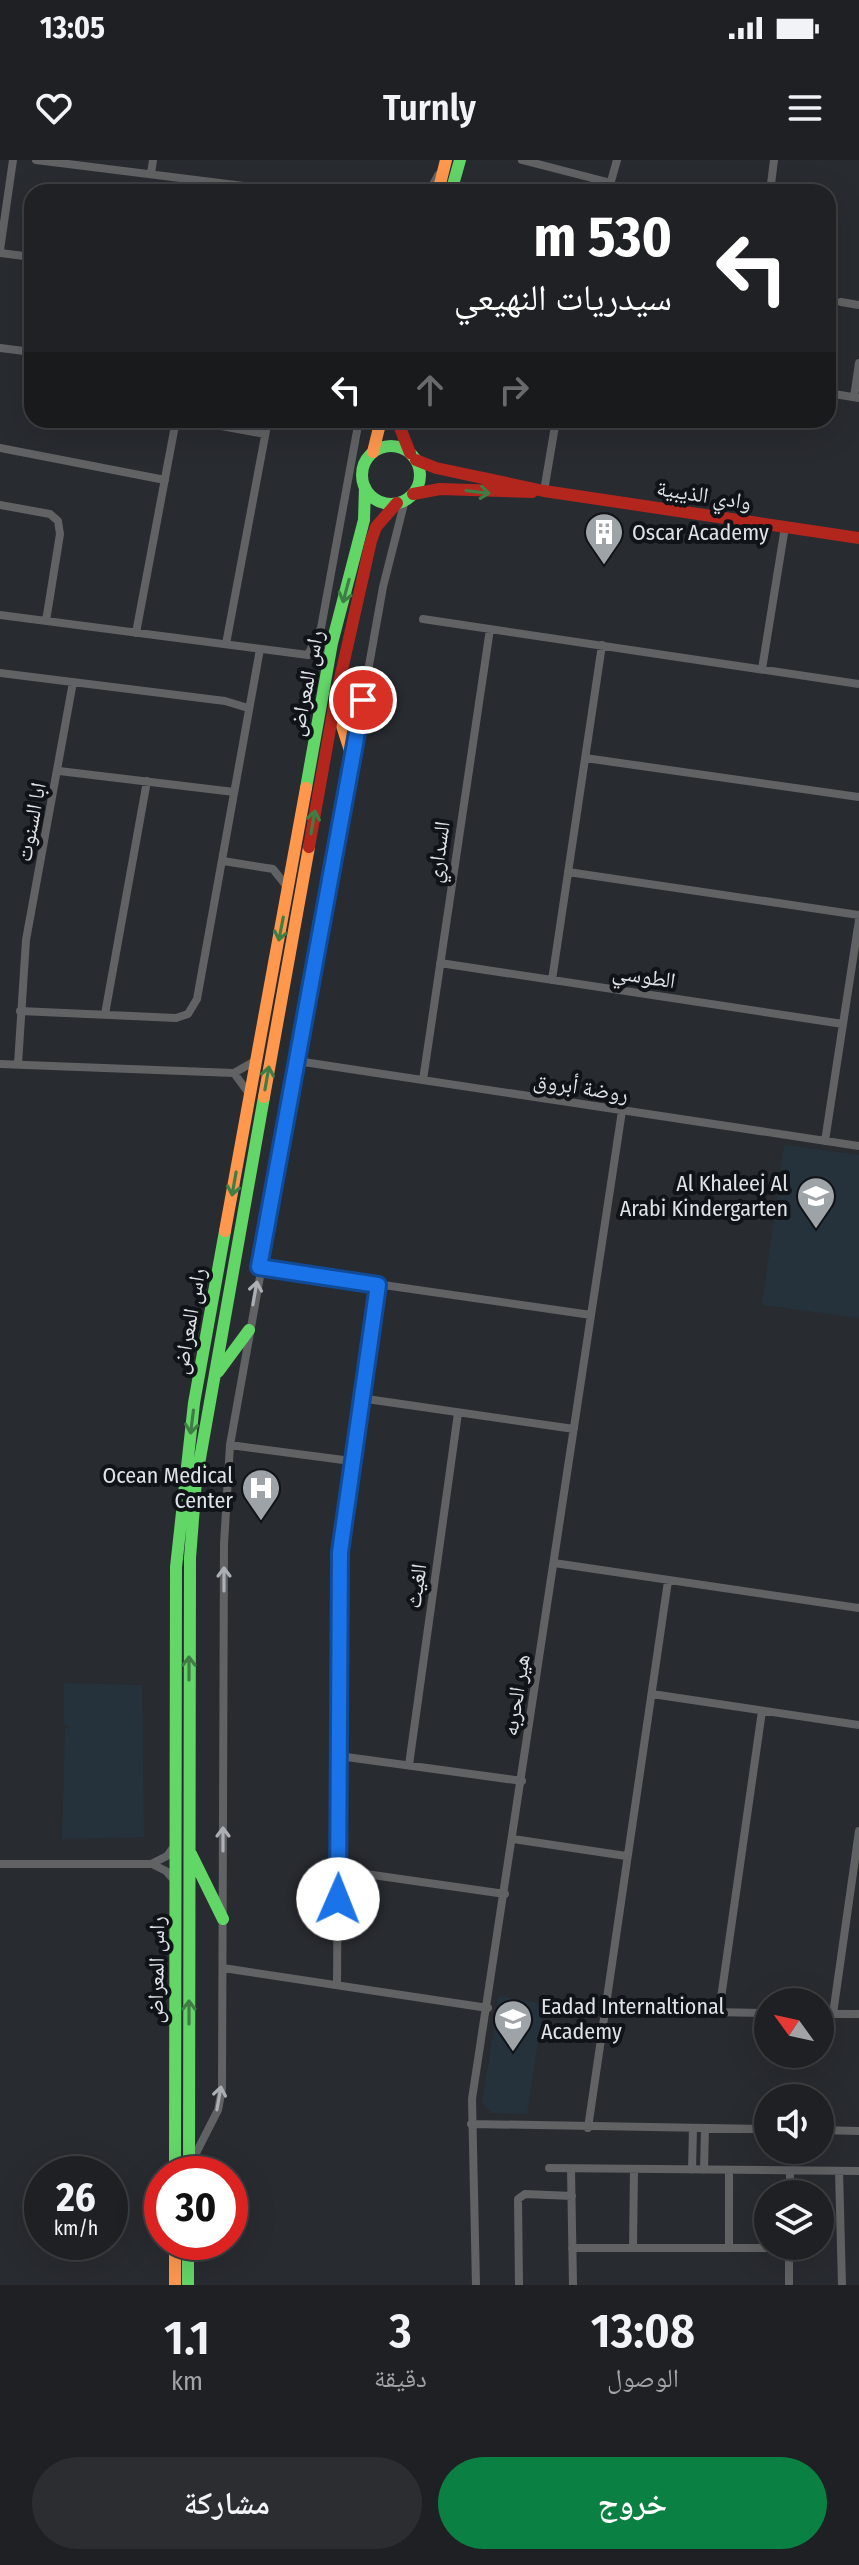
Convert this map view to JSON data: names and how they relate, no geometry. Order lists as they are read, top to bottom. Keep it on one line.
{"streets":{"street":["وادي الذيبية","راس المعراض","ابا السنوت","السداري","الطوسي","روضة أبروق","الغيث","هير الحربه"]},"crossings":[["وادي الذيبية","راس المعراض"],["راس المعراض","روضة أبروق"],["السداري","الطوسي"],["السداري","روضة أبروق"],["روضة أبروق","هير الحربه"]],"places":{"building":["Oscar Academy"],"school or university":["Al Khaleej Al Arabi Kindergarten","Eadad Internaltional Academy"],"hospital":["Ocean Medical Center"]},"north":"top left","page":{"status":"13:05","header":"Turnly","turn":["530 m","سيدريات النهيعي"],"speed":"26 km/h","limit":"30","eta":["13:08","الوصول","3","دقيقة","1.1","km"],"buttons":["خروج","مشاركة"]}}
